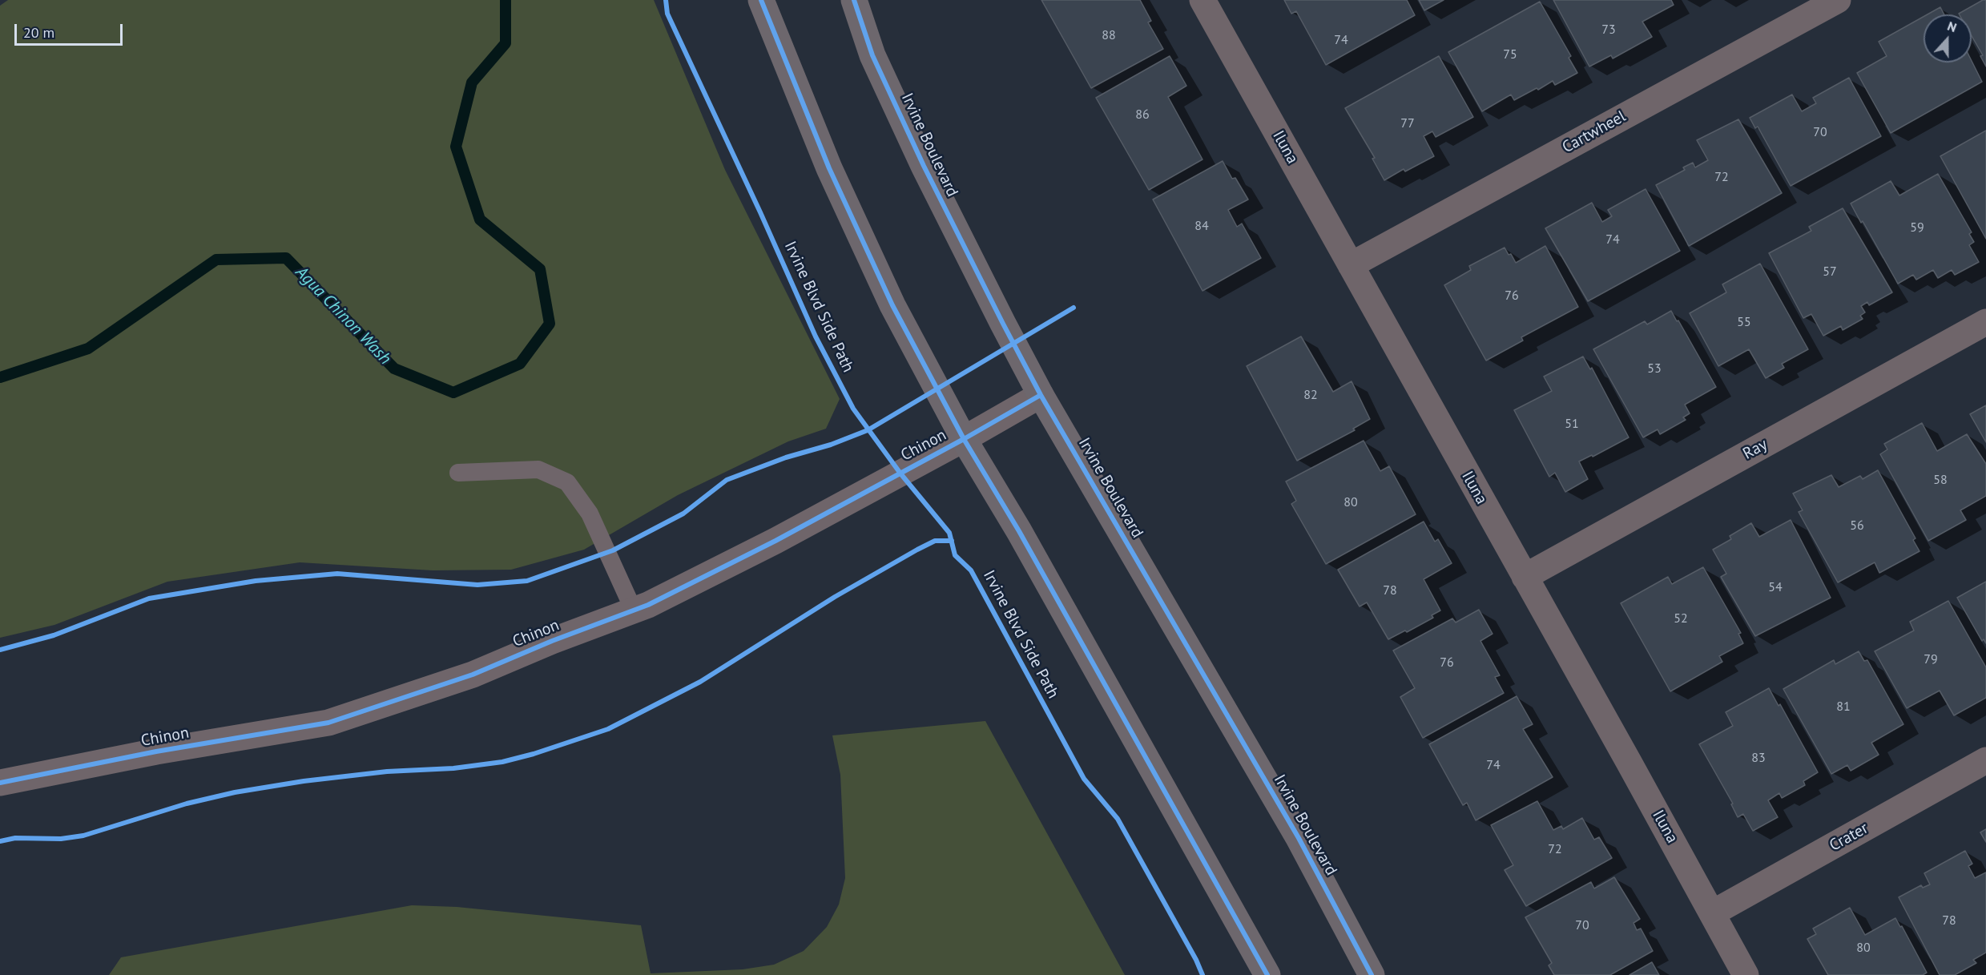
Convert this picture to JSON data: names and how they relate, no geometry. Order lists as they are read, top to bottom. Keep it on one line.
{"streets":{"main road":["Irvine Boulevard"],"street":["Cartwheel","Iluna","Chinon","Ray","Crater"],"cycle path":["Irvine Blvd Side Path"]},"crossings":[["Cartwheel","Iluna"],["Irvine Boulevard","Chinon"],["Iluna","Ray"],["Iluna","Crater"]],"water":["Agua Chinon Wash"],"house_numbers":["73","88","74","75","86","77","70","72","84","59","74","57","76","55","53","82","51","58","80","56","54","78","52","79","76","81","83","74","72","78","70","80"],"scale_bar":"20 m","north":"top"}
